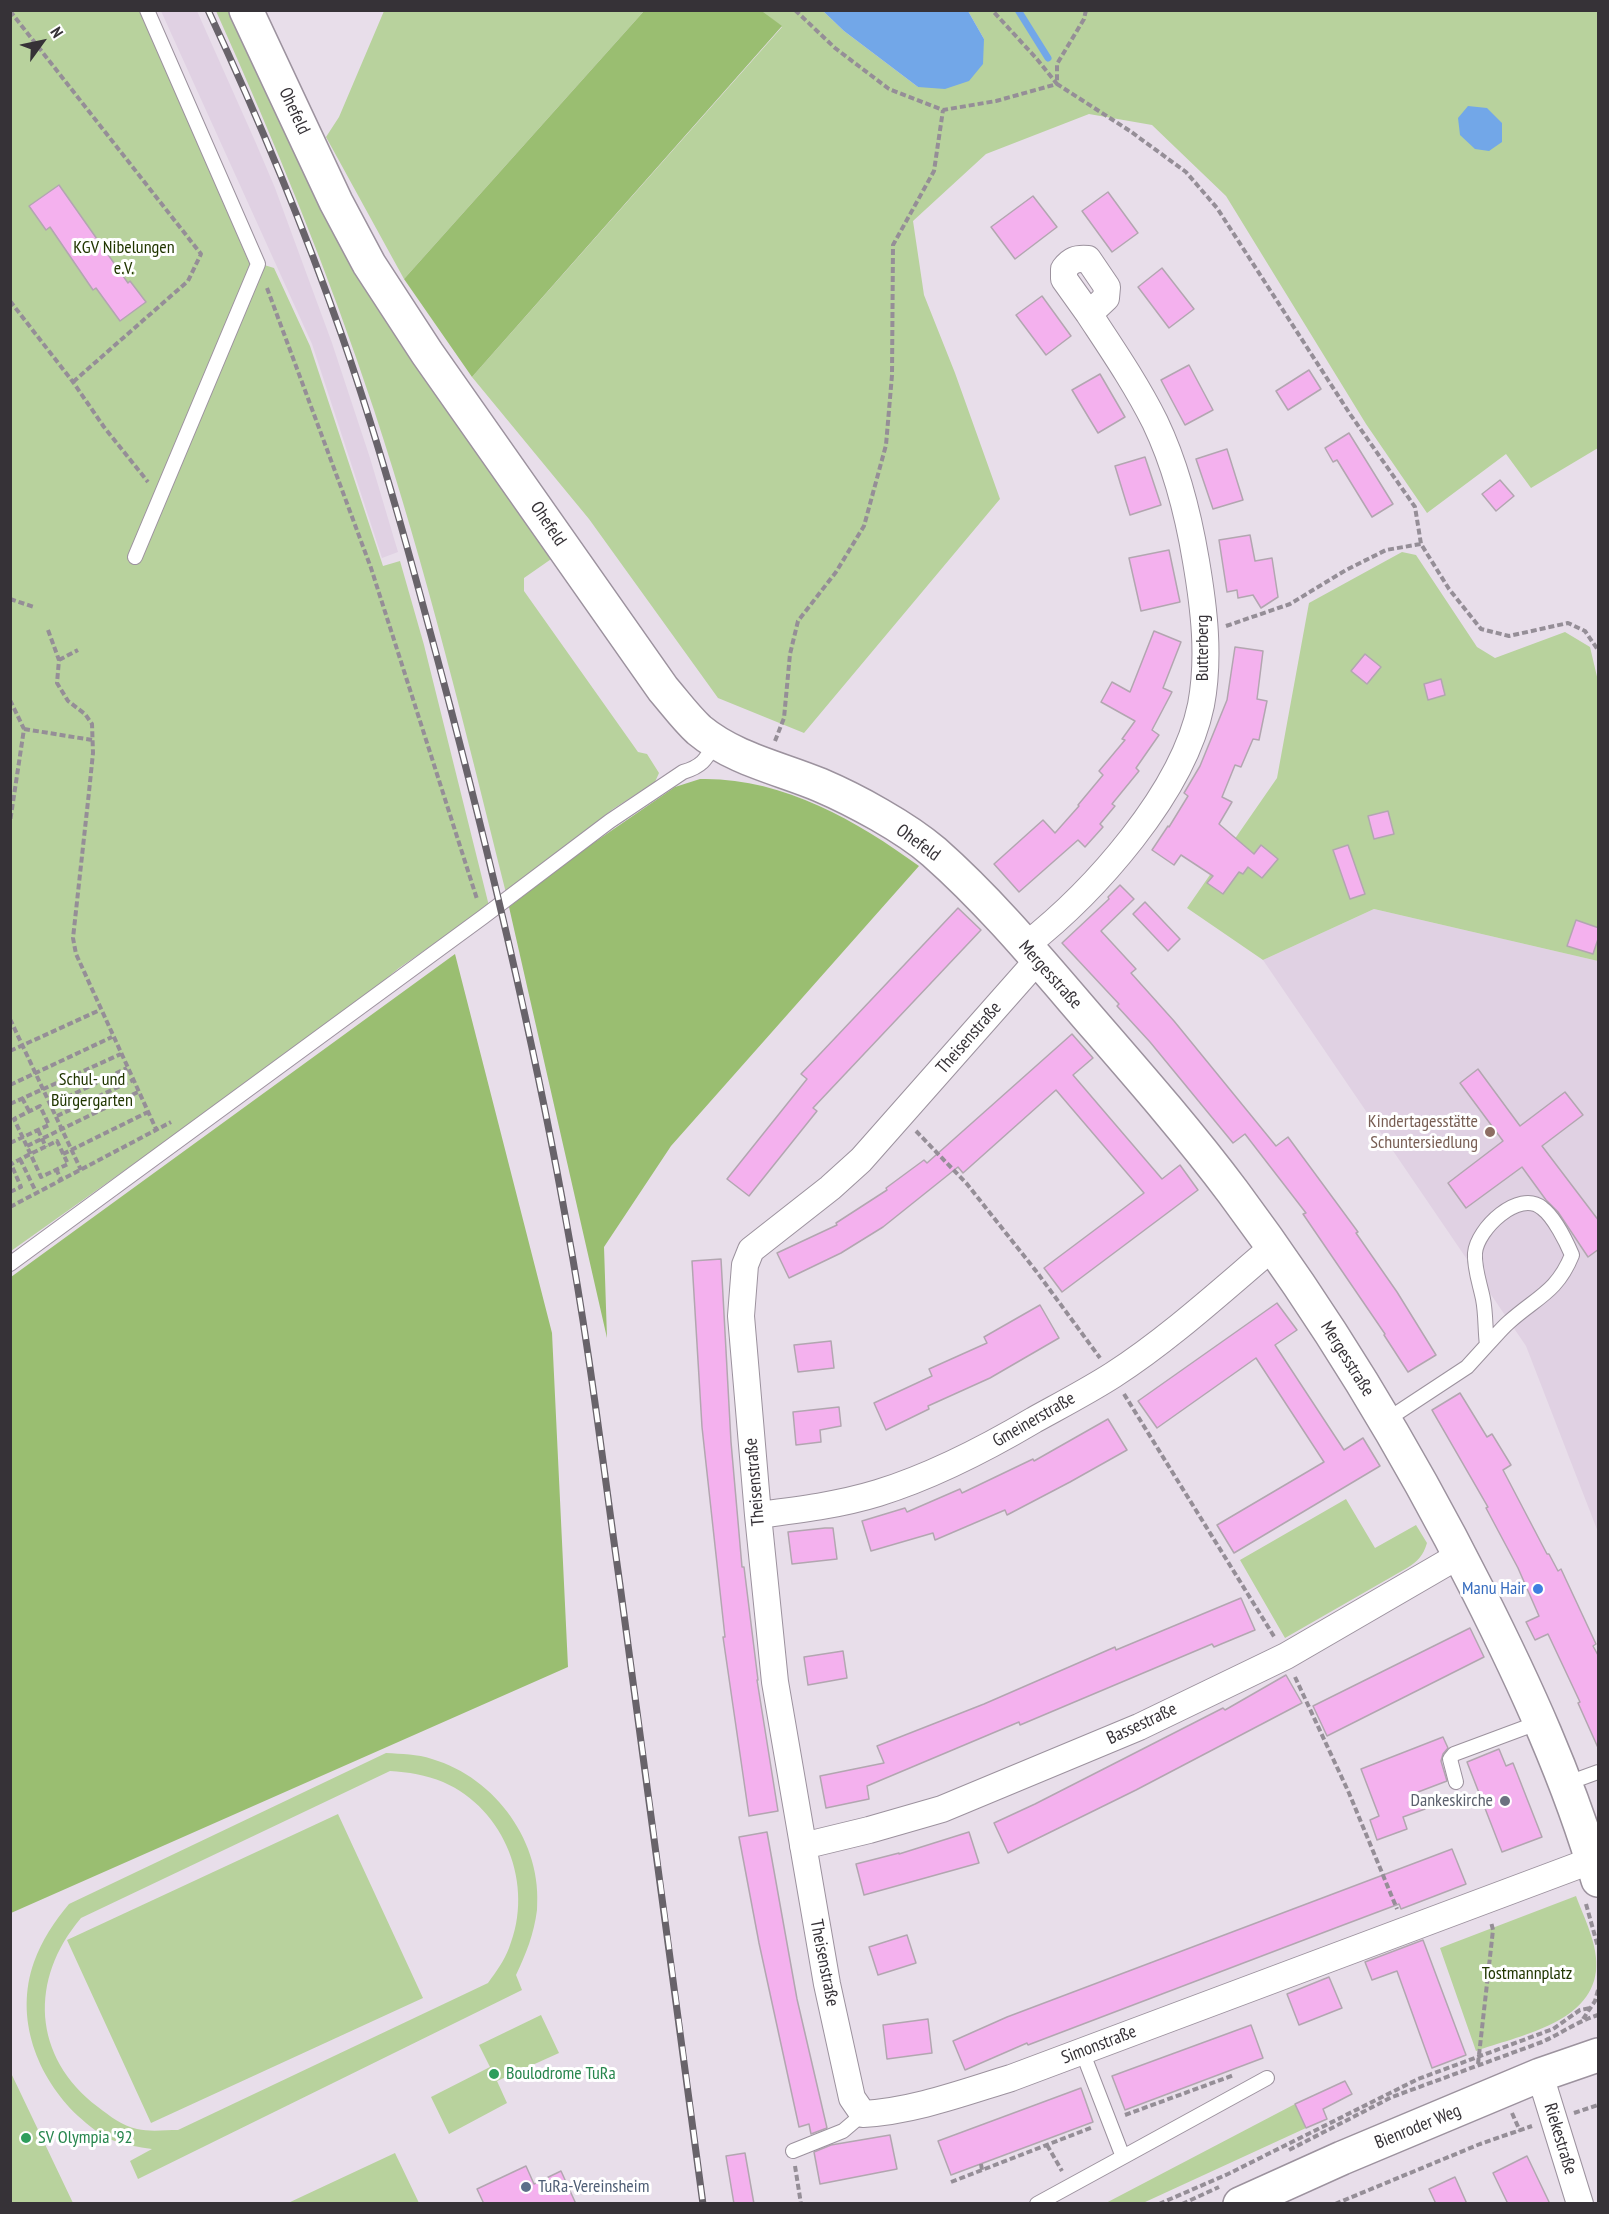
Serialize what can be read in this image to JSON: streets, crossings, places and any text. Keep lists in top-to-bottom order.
{
  "streets": {
    "street": [
      "Ohefeld",
      "Butterberg",
      "Mergesstraße",
      "Theisenstraße",
      "Gmeinerstraße",
      "Bassestraße",
      "Simonstraße",
      "Bienroder Weg",
      "Riekestraße"
    ]
  },
  "crossings": [
    ["Ohefeld", "Mergesstraße"],
    ["Butterberg", "Mergesstraße"],
    ["Butterberg", "Theisenstraße"],
    ["Mergesstraße", "Theisenstraße"],
    ["Mergesstraße", "Gmeinerstraße"],
    ["Mergesstraße", "Bassestraße"],
    ["Theisenstraße", "Gmeinerstraße"],
    ["Theisenstraße", "Bassestraße"],
    ["Theisenstraße", "Simonstraße"],
    ["Bienroder Weg", "Riekestraße"]
  ],
  "parks": ["KGV Nibelungen e.V.", "Schul- und Bürgergarten", "Tostmannplatz"],
  "places": [
    "Kindertagesstätte Schuntersiedlung",
    "Manu Hair",
    "Dankeskirche",
    "Boulodrome TuRa",
    "SV Olympia '92",
    "TuRa-Vereinsheim"
  ],
  "north": "top right"
}
